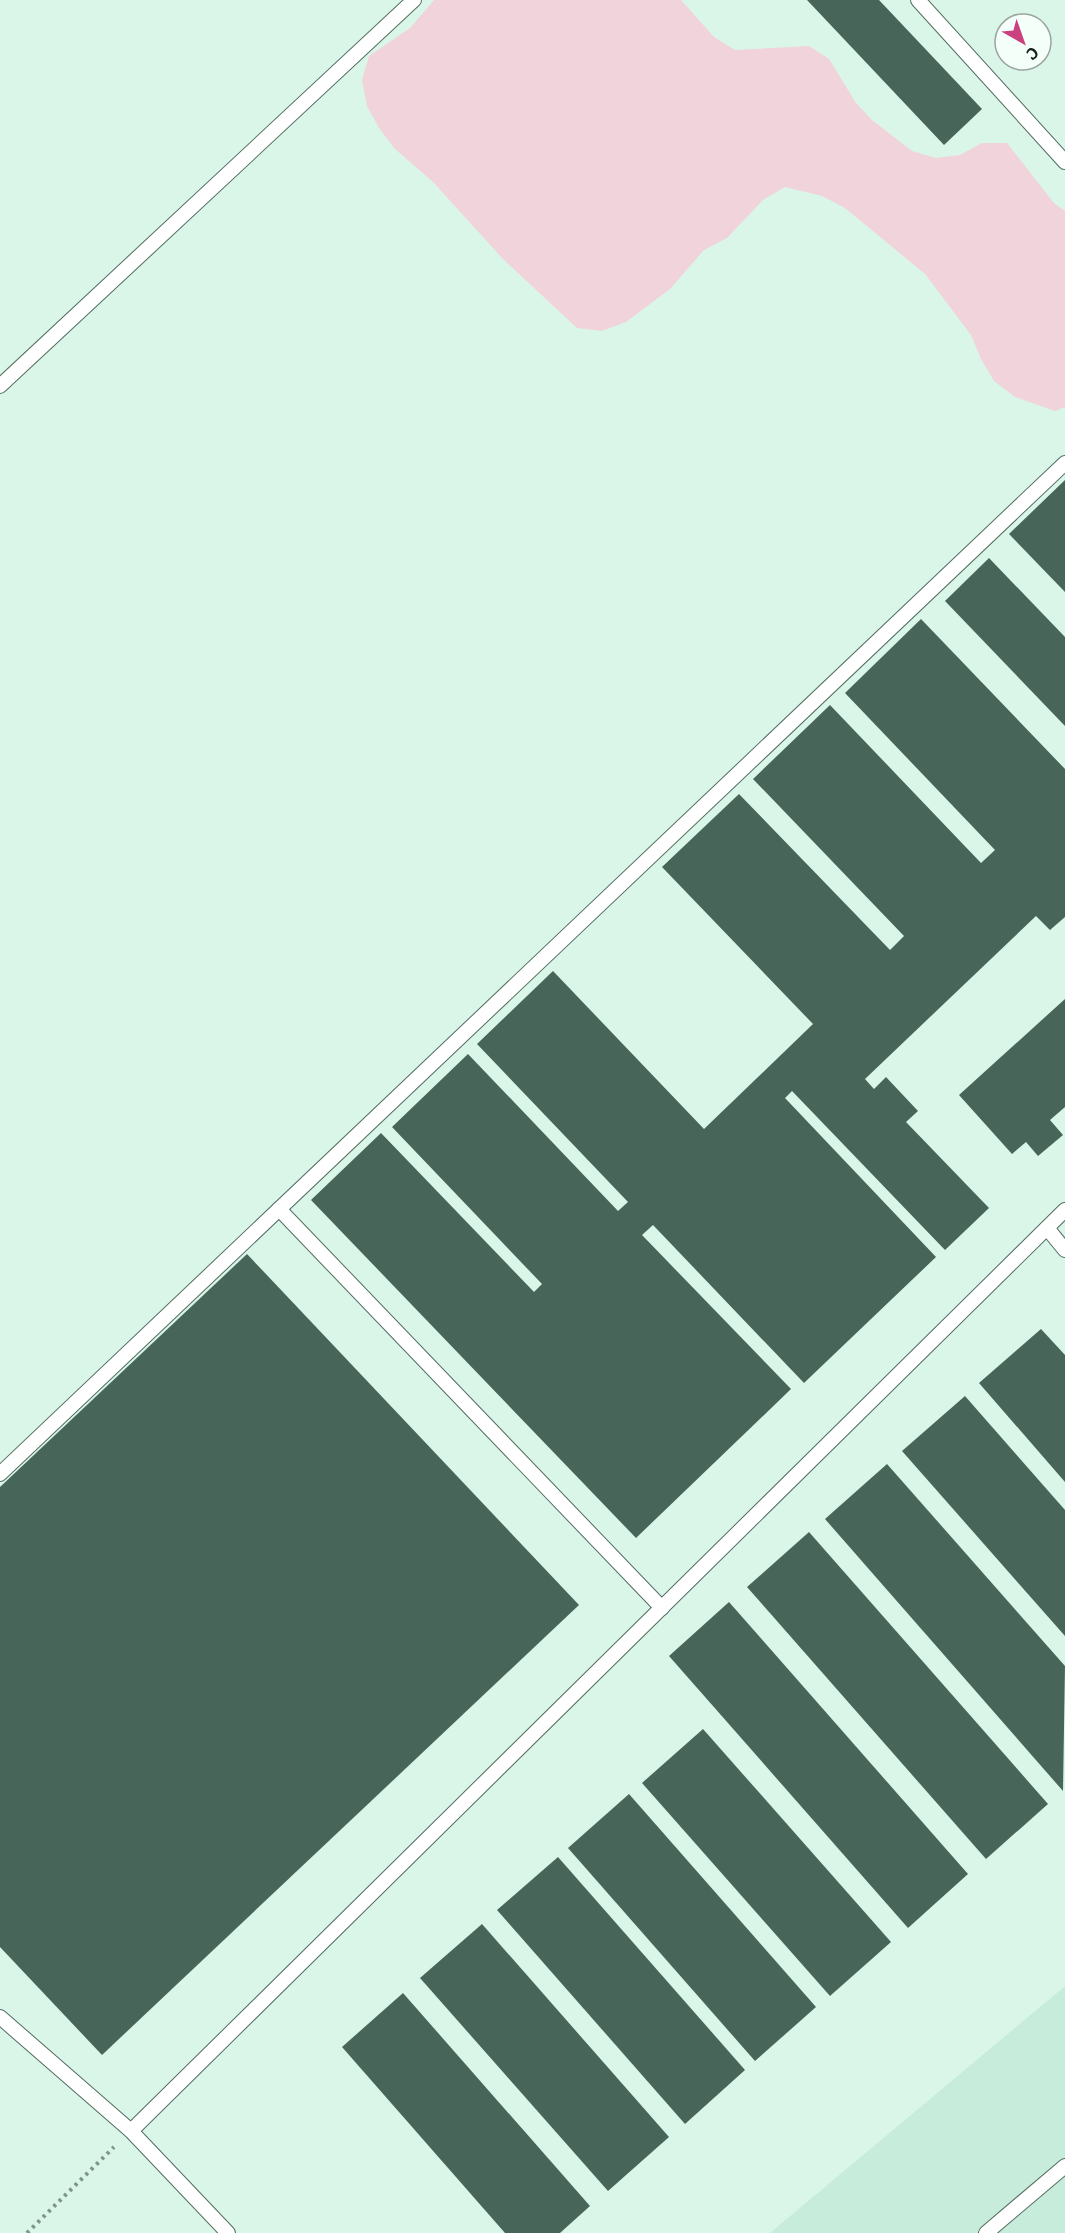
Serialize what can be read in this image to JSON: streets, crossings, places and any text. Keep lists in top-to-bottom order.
{
  "north": "bottom right"
}
